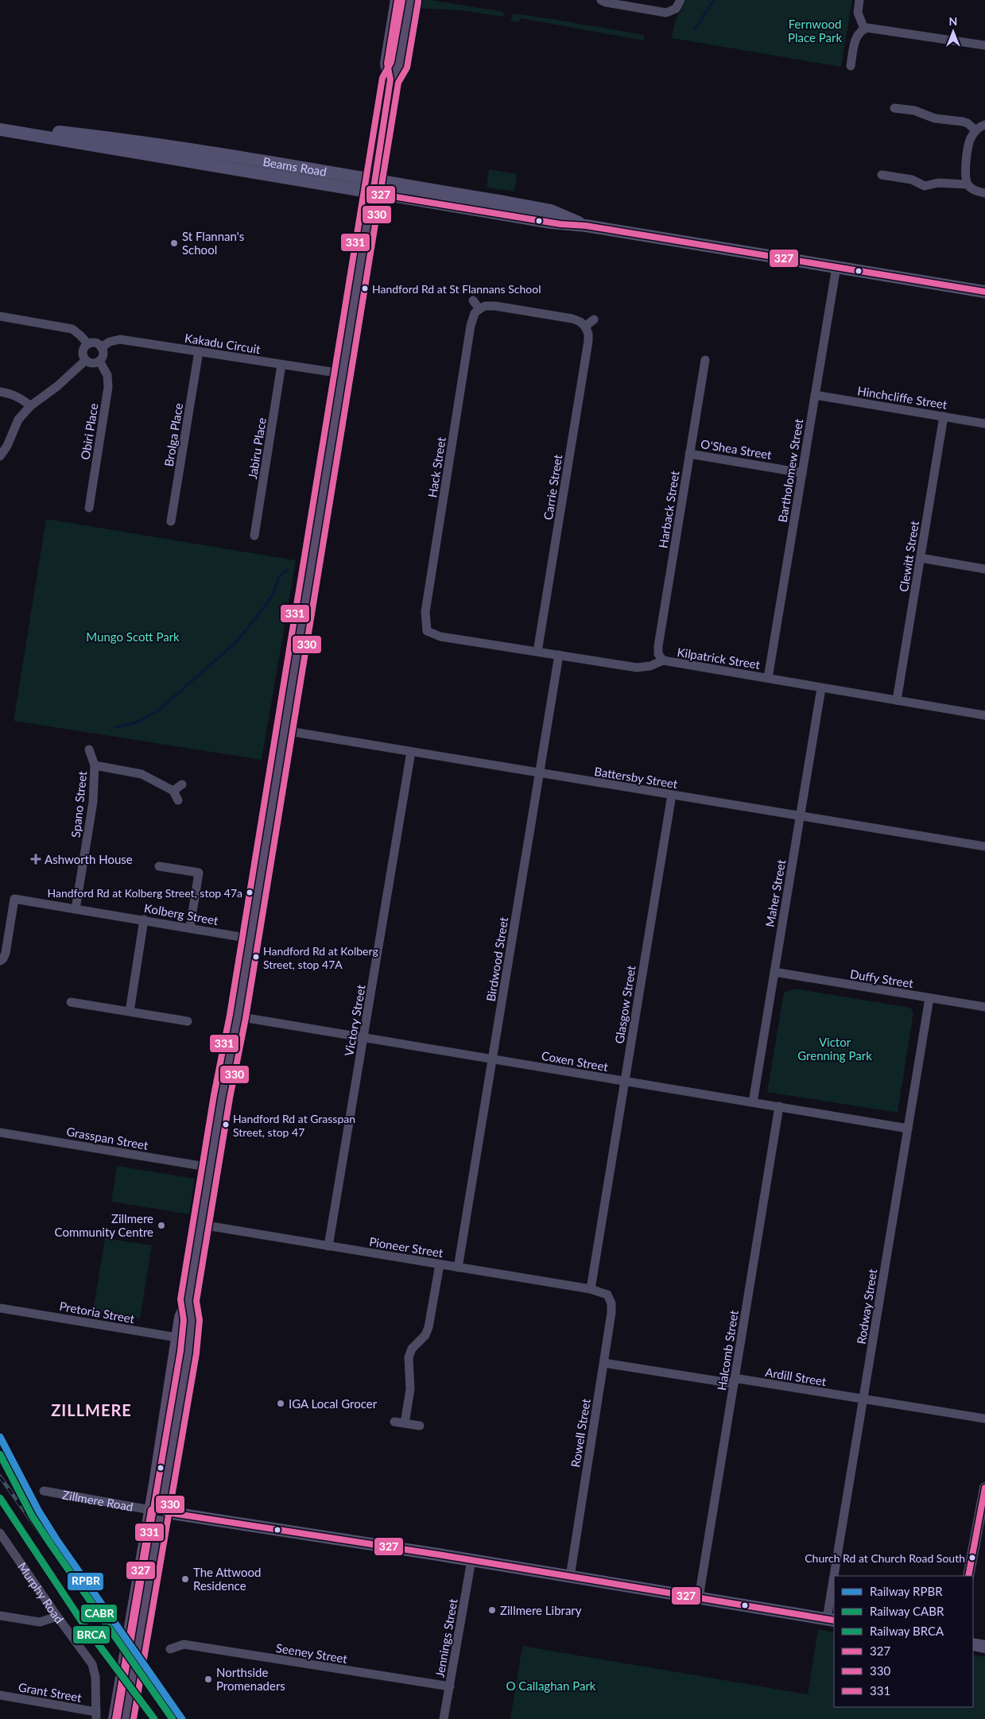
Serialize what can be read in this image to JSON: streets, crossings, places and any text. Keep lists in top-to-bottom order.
{
  "streets": {
    "main road": ["Beams Road", "Zillmere Road"],
    "street": [
      "Kakadu Circuit",
      "Hinchcliffe Street",
      "Obiri Place",
      "Brolga Place",
      "Jabiru Place",
      "O'Shea Street",
      "Hack Street",
      "Bartholomew Street",
      "Carrie Street",
      "Harback Street",
      "Clewitt Street",
      "Kilpatrick Street",
      "Battersby Street",
      "Spano Street",
      "Maher Street",
      "Kolberg Street",
      "Birdwood Street",
      "Duffy Street",
      "Glasgow Street",
      "Victory Street",
      "Coxen Street",
      "Grasspan Street",
      "Pioneer Street",
      "Rodway Street",
      "Pretoria Street",
      "Halcomb Street",
      "Ardill Street",
      "Rowell Street",
      "Murphy Road",
      "Jennings Street",
      "Seeney Street",
      "Grant Street"
    ]
  },
  "crossings": [
    ["Beams Road", "Bartholomew Street"],
    ["Kakadu Circuit", "Obiri Place"],
    ["Kakadu Circuit", "Brolga Place"],
    ["Kakadu Circuit", "Jabiru Place"],
    ["Hinchcliffe Street", "Bartholomew Street"],
    ["Hinchcliffe Street", "Clewitt Street"],
    ["O'Shea Street", "Bartholomew Street"],
    ["O'Shea Street", "Harback Street"],
    ["Hack Street", "Kilpatrick Street"],
    ["Bartholomew Street", "Kilpatrick Street"],
    ["Carrie Street", "Kilpatrick Street"],
    ["Harback Street", "Kilpatrick Street"],
    ["Clewitt Street", "Kilpatrick Street"],
    ["Kilpatrick Street", "Maher Street"],
    ["Kilpatrick Street", "Birdwood Street"],
    ["Battersby Street", "Maher Street"],
    ["Battersby Street", "Birdwood Street"],
    ["Battersby Street", "Glasgow Street"],
    ["Battersby Street", "Victory Street"],
    ["Spano Street", "Kolberg Street"],
    ["Maher Street", "Duffy Street"],
    ["Maher Street", "Coxen Street"],
    ["Birdwood Street", "Coxen Street"],
    ["Birdwood Street", "Pioneer Street"],
    ["Duffy Street", "Rodway Street"],
    ["Glasgow Street", "Coxen Street"],
    ["Glasgow Street", "Pioneer Street"],
    ["Victory Street", "Coxen Street"],
    ["Victory Street", "Pioneer Street"],
    ["Coxen Street", "Rodway Street"],
    ["Coxen Street", "Halcomb Street"],
    ["Pioneer Street", "Rowell Street"],
    ["Rodway Street", "Ardill Street"],
    ["Rodway Street", "Zillmere Road"],
    ["Halcomb Street", "Ardill Street"],
    ["Halcomb Street", "Zillmere Road"],
    ["Ardill Street", "Rowell Street"],
    ["Rowell Street", "Zillmere Road"],
    ["Zillmere Road", "Jennings Street"],
    ["Murphy Road", "Grant Street"],
    ["Jennings Street", "Seeney Street"]
  ],
  "districts": ["ZILLMERE"],
  "parks": [
    "Fernwood Place Park",
    "Mungo Scott Park",
    "Victor Grenning Park",
    "O Callaghan Park"
  ],
  "places": {
    "other": [
      "St Flannan's School",
      "Handford Rd at St Flannans School",
      "Handford Rd at Kolberg Street, stop 47a",
      "Handford Rd at Kolberg Street, stop 47A",
      "Handford Rd at Grasspan Street, stop 47",
      "Zillmere Community Centre",
      "IGA Local Grocer",
      "Church Rd at Church Road South",
      "The Attwood Residence",
      "Zillmere Library",
      "Northside Promenaders"
    ],
    "health": ["Ashworth House"]
  },
  "lines": [
    "transit line 327",
    "transit line 331",
    "transit line 330",
    "rail line RPBR",
    "rail line CABR",
    "rail line BRCA"
  ],
  "legend": [
    "Railway RPBR",
    "Railway CABR",
    "Railway BRCA",
    "327",
    "330",
    "331"
  ],
  "north": "top"
}
